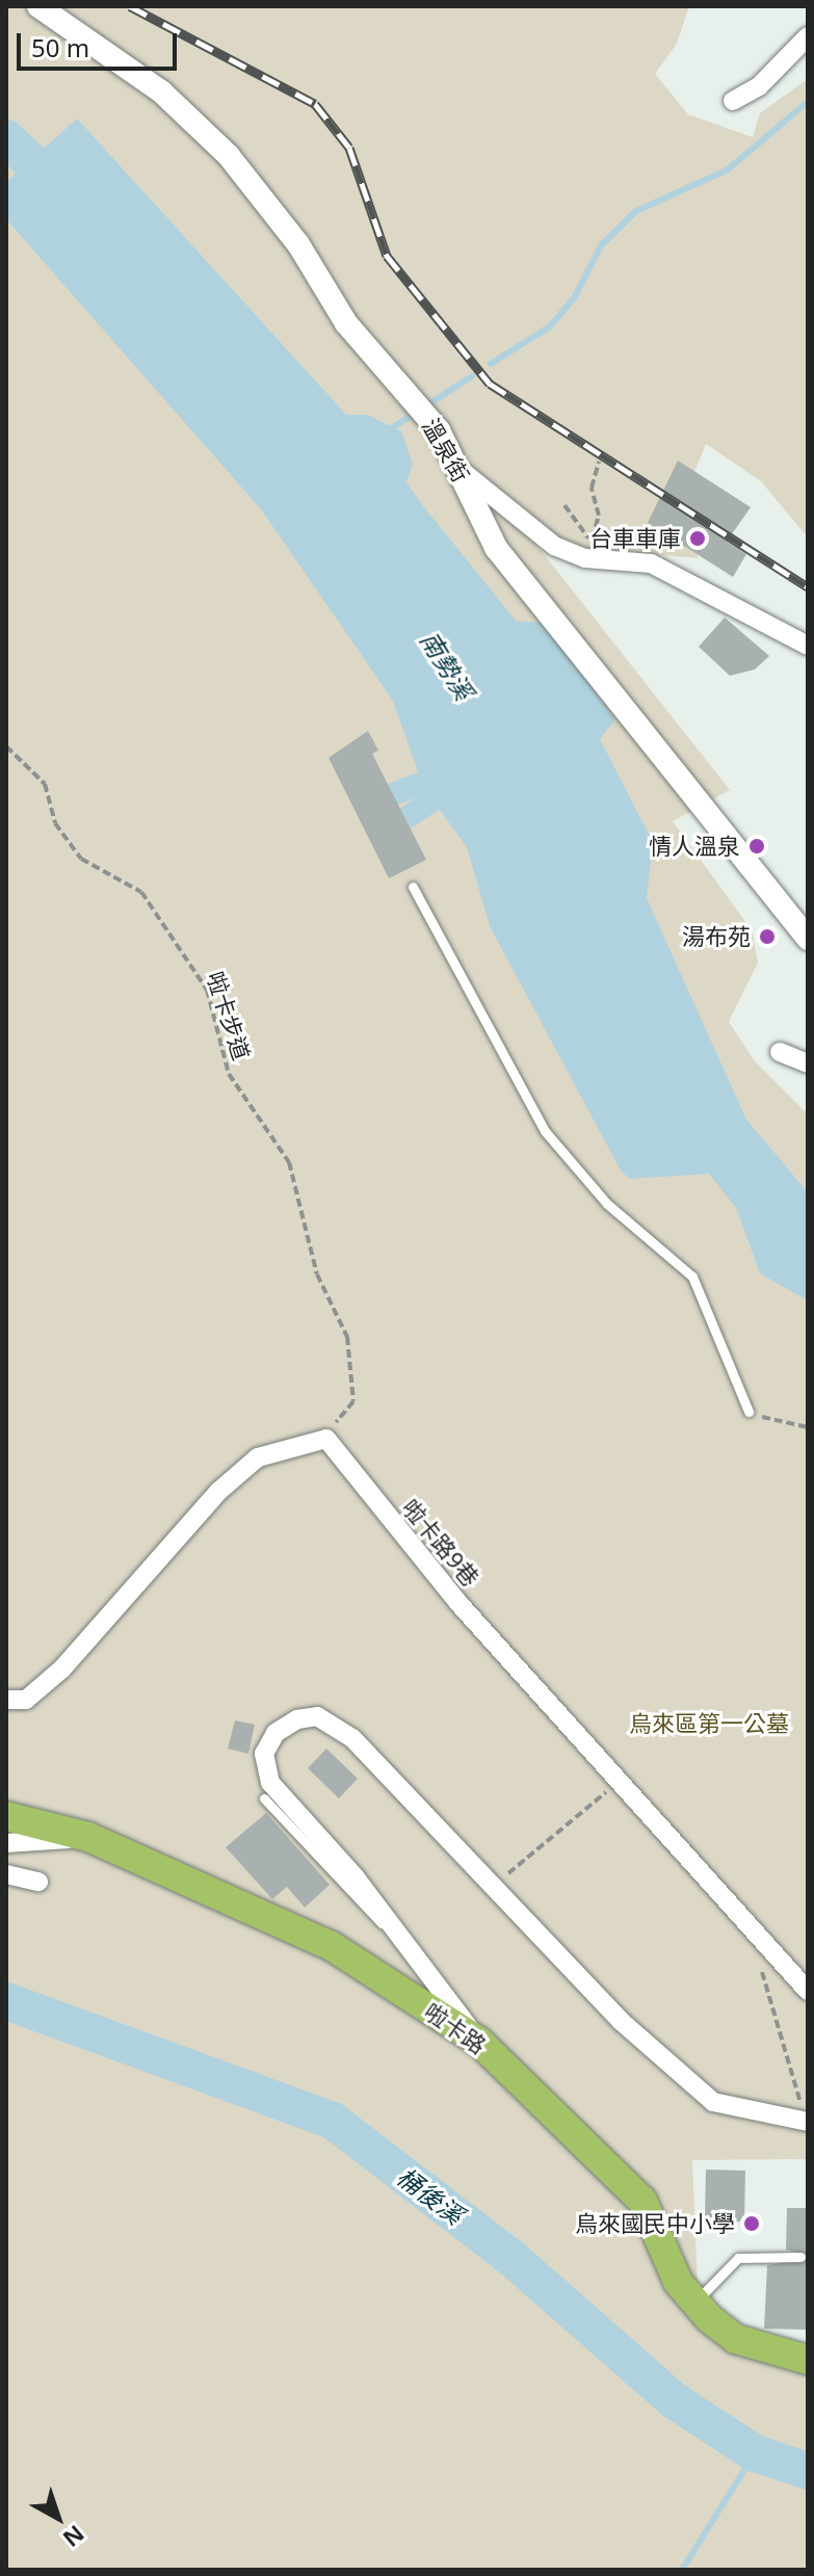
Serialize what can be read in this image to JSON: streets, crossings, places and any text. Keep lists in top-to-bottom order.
{
  "streets": {
    "main road": ["啦卡路"],
    "street": ["溫泉街", "啦卡路9巷"],
    "path": ["啦卡步道"]
  },
  "crossings": [
    ["啦卡步道", "啦卡路9巷"]
  ],
  "water": ["南勢溪", "桶後溪"],
  "parks": ["烏來區第一公墓"],
  "places": [
    "台車車庫",
    "情人溫泉",
    "湯布苑",
    "烏來國民中小學"
  ],
  "scale_bar": "50 m",
  "north": "bottom right"
}
